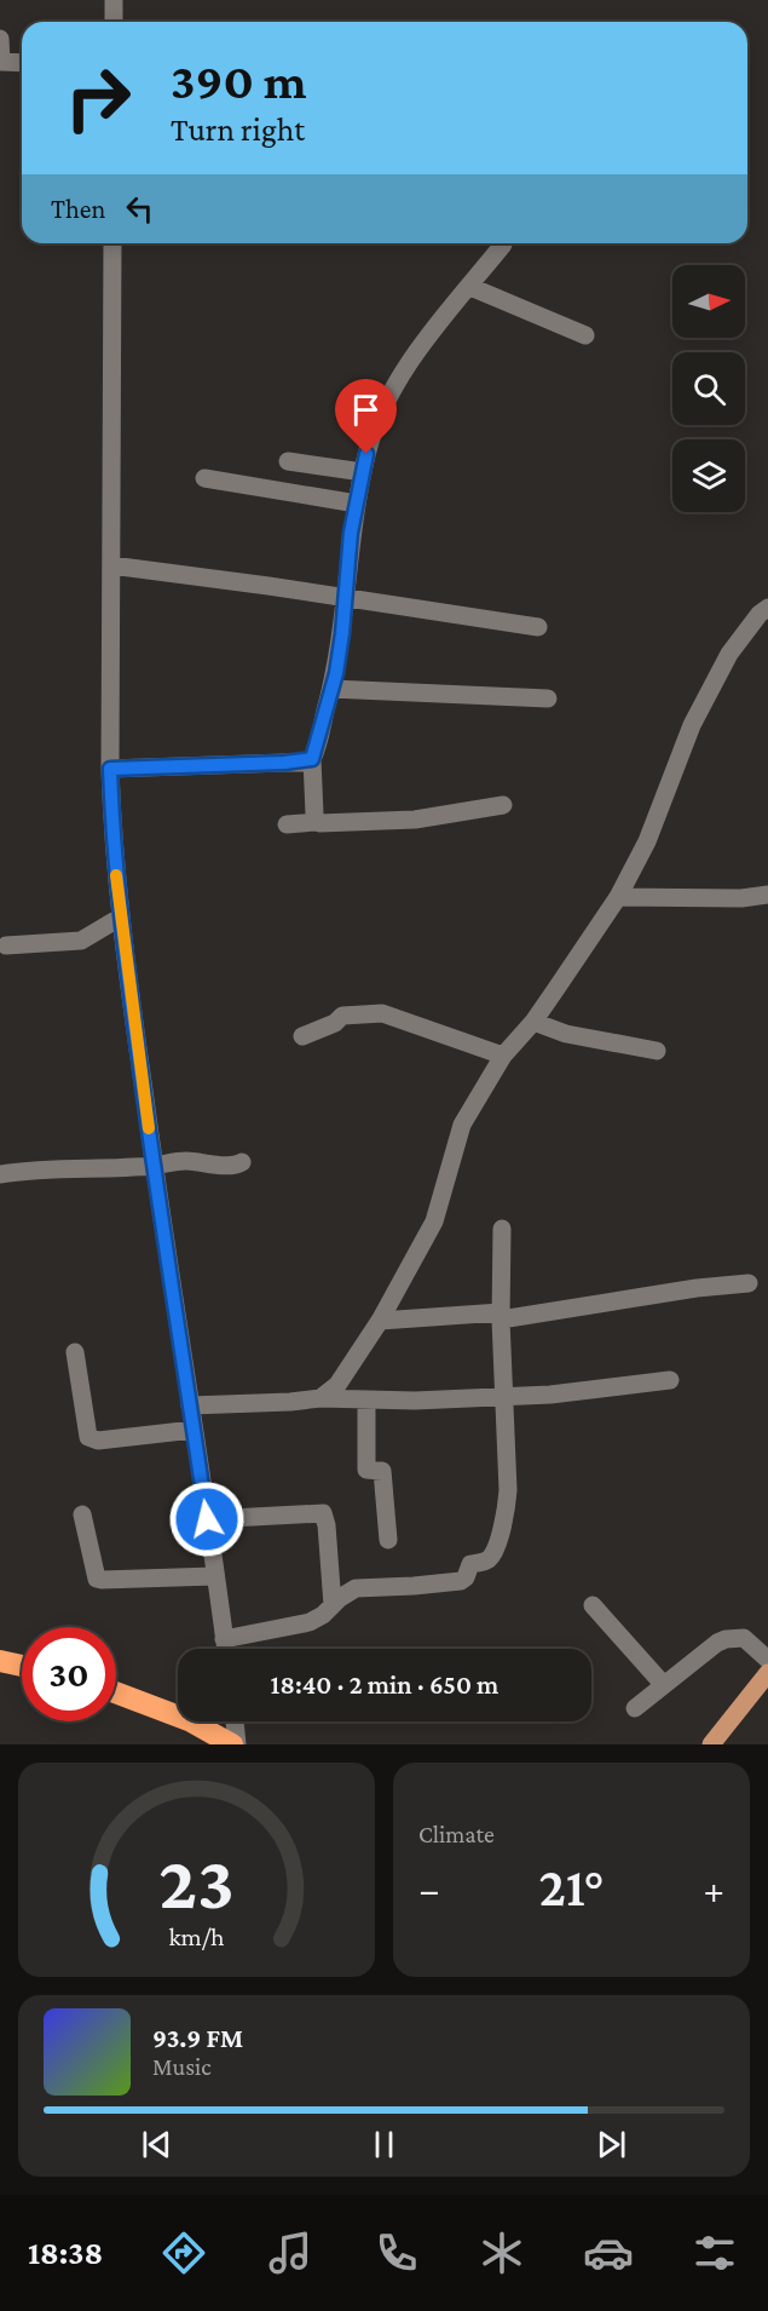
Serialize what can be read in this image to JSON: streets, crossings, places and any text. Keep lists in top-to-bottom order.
{
  "north": "right",
  "page": {
    "turn": ["390 m", "Turn right"],
    "then": "Then",
    "limit": "30",
    "trip": "18:40 · 2 min · 650 m",
    "tile": "Climate",
    "heat": ["−", "21°", "+"],
    "song": ["93.9 FM", "Music"],
    "tabs": "18:38",
    "gauge": ["23", "km/h"]
  }
}
